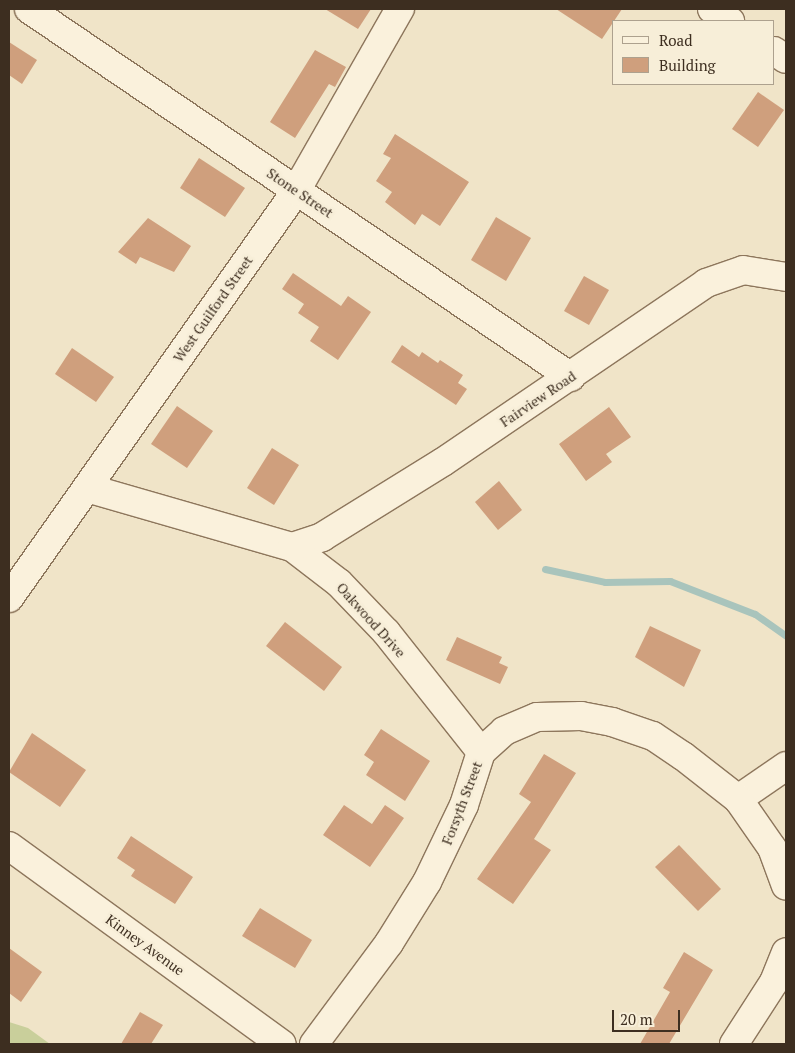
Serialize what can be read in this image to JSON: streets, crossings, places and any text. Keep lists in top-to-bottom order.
{
  "streets": {
    "street": [
      "Stone Street",
      "West Guilford Street",
      "Fairview Road",
      "Oakwood Drive",
      "Forsyth Street",
      "Kinney Avenue"
    ]
  },
  "crossings": [
    ["Stone Street", "West Guilford Street"],
    ["Stone Street", "Fairview Road"],
    ["West Guilford Street", "Oakwood Drive"],
    ["Fairview Road", "Oakwood Drive"],
    ["Oakwood Drive", "Forsyth Street"]
  ],
  "legend": ["Road", "Building"],
  "scale_bar": "20 m"
}
